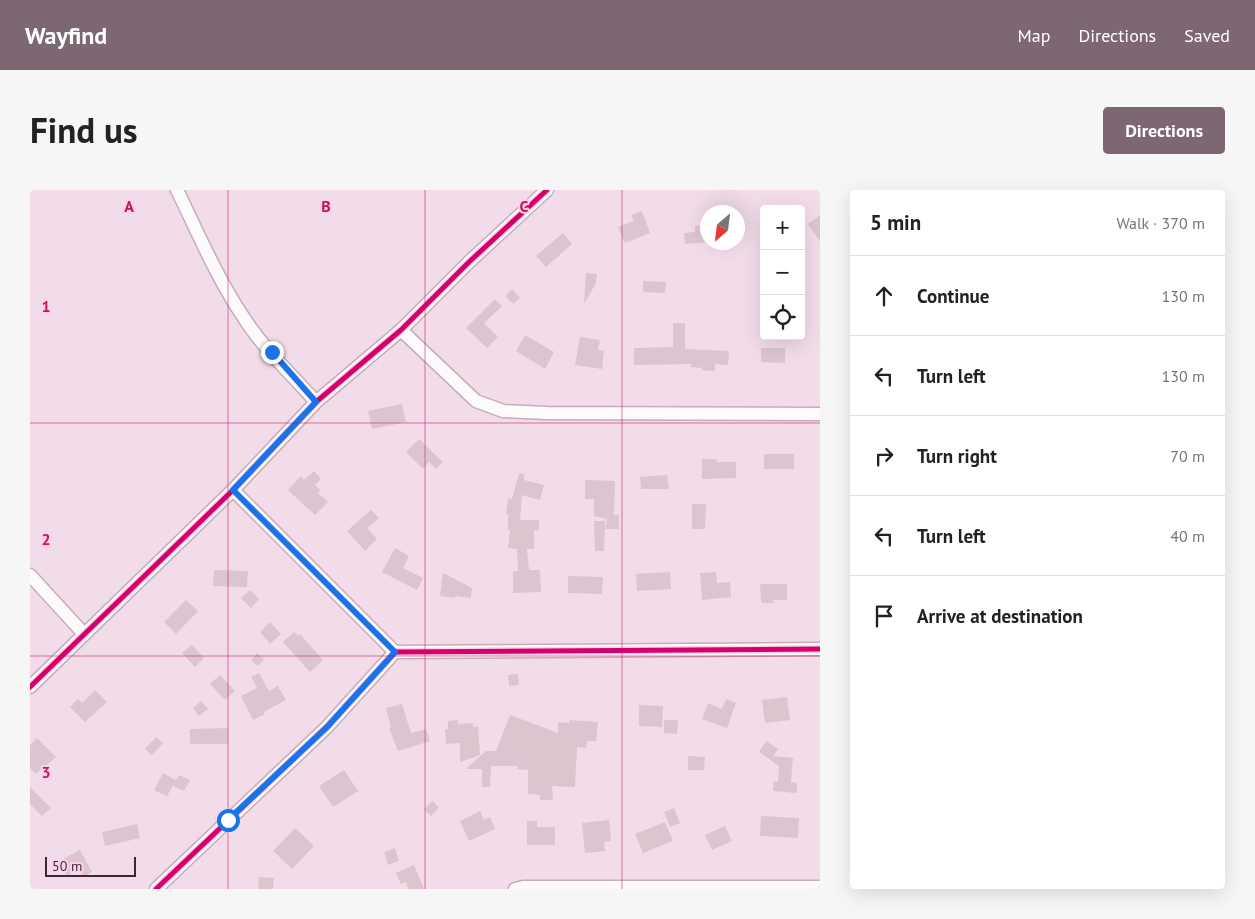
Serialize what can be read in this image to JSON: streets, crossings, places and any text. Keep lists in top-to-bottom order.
{
  "scale_bar": "50 m",
  "north": "bottom left",
  "page": {
    "header": "Wayfind",
    "nav": ["Map", "Directions", "Saved"],
    "title": "Find us",
    "buttons": "Directions",
    "heading": ["5 min", "Walk · 370 m"],
    "map_buttons": ["+", "−"],
    "list": [
      ["Continue", "130 m"],
      ["Turn left", "130 m"],
      ["Turn right", "70 m"],
      ["Turn left", "40 m"],
      "Arrive at destination"
    ],
    "scale": "50 m"
  },
  "grid": {
    "columns": ["A", "B", "C"],
    "rows": ["1", "2", "3"]
  }
}
